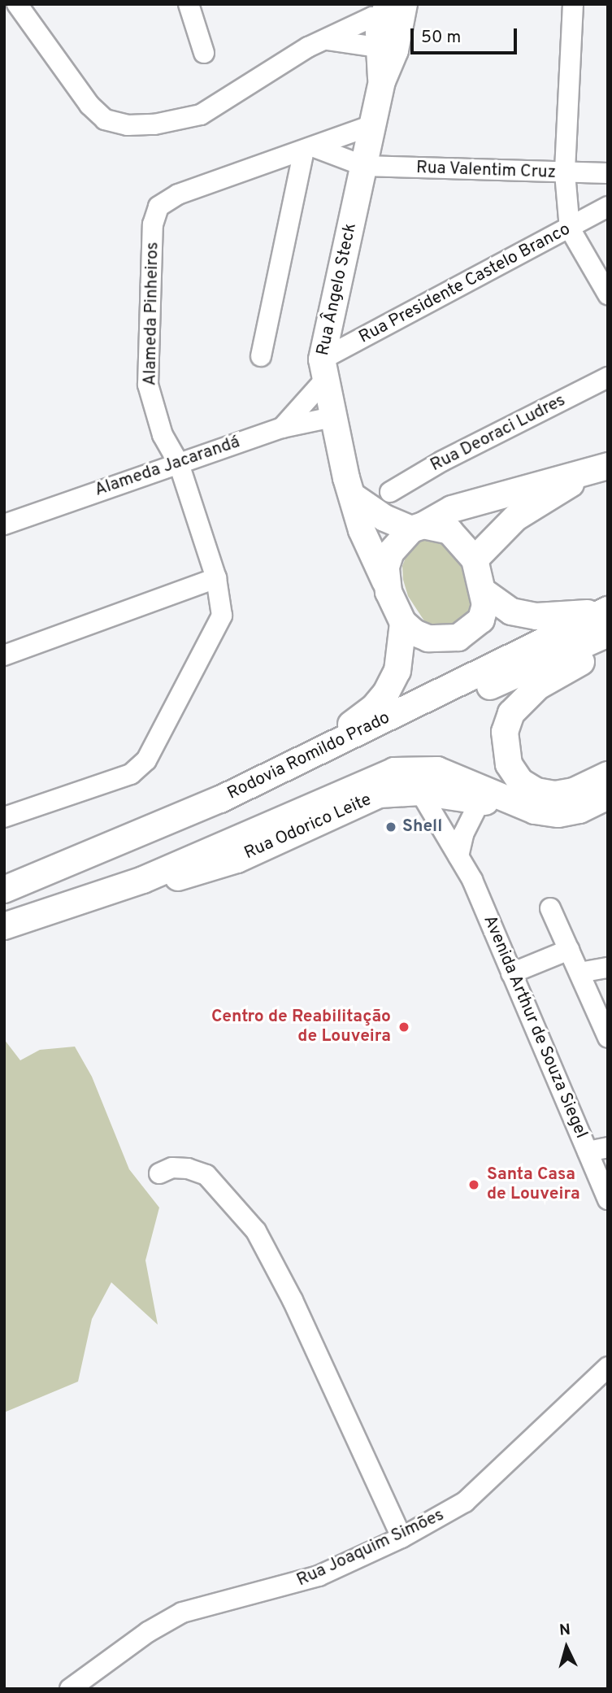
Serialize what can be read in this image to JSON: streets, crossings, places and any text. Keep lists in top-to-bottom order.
{
  "streets": {
    "main road": ["Rua Ângelo Steck", "Rodovia Romildo Prado", "Rua Odorico Leite"],
    "street": [
      "Rua Valentim Cruz",
      "Rua Presidente Castelo Branco",
      "Alameda Pinheiros",
      "Rua Deoraci Ludres",
      "Alameda Jacarandá",
      "Avenida Arthur de Souza Siegel",
      "Rua Joaquim Simões"
    ]
  },
  "crossings": [
    ["Rua Valentim Cruz", "Rua Ângelo Steck"],
    ["Rua Presidente Castelo Branco", "Rua Ângelo Steck"],
    ["Rua Ângelo Steck", "Alameda Pinheiros"],
    ["Rua Ângelo Steck", "Alameda Jacarandá"],
    ["Alameda Pinheiros", "Alameda Jacarandá"],
    ["Rua Odorico Leite", "Avenida Arthur de Souza Siegel"]
  ],
  "places": ["Shell", "Centro de Reabilitação de Louveira", "Santa Casa de Louveira"],
  "scale_bar": "50 m",
  "north": "top"
}
